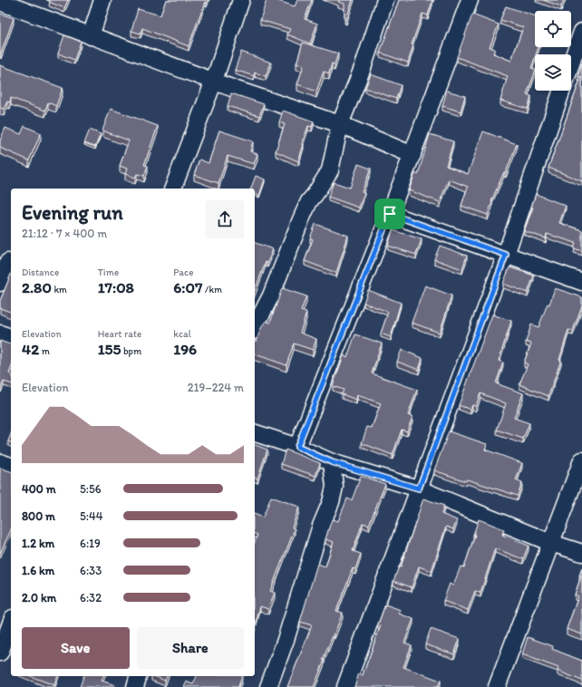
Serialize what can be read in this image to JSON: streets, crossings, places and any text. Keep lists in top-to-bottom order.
{
  "page": {
    "heading": ["Evening run", "21:12 · 7 × 400 m"],
    "stats": [
      ["Distance", "2.80 km"],
      ["Time", "17:08"],
      ["Pace", "6:07 /km"],
      ["Elevation", "42 m"],
      ["Heart rate", "155 bpm"],
      ["kcal", "196"]
    ],
    "chart": ["Elevation", "219–224 m"],
    "list": [
      {
        "name": "400 m",
        "note": "5:56"
      },
      {
        "name": "800 m",
        "note": "5:44"
      },
      {
        "name": "1.2 km",
        "note": "6:19"
      },
      {
        "name": "1.6 km",
        "note": "6:33"
      },
      {
        "name": "2.0 km",
        "note": "6:32"
      }
    ],
    "buttons": ["Save", "Share"]
  }
}
